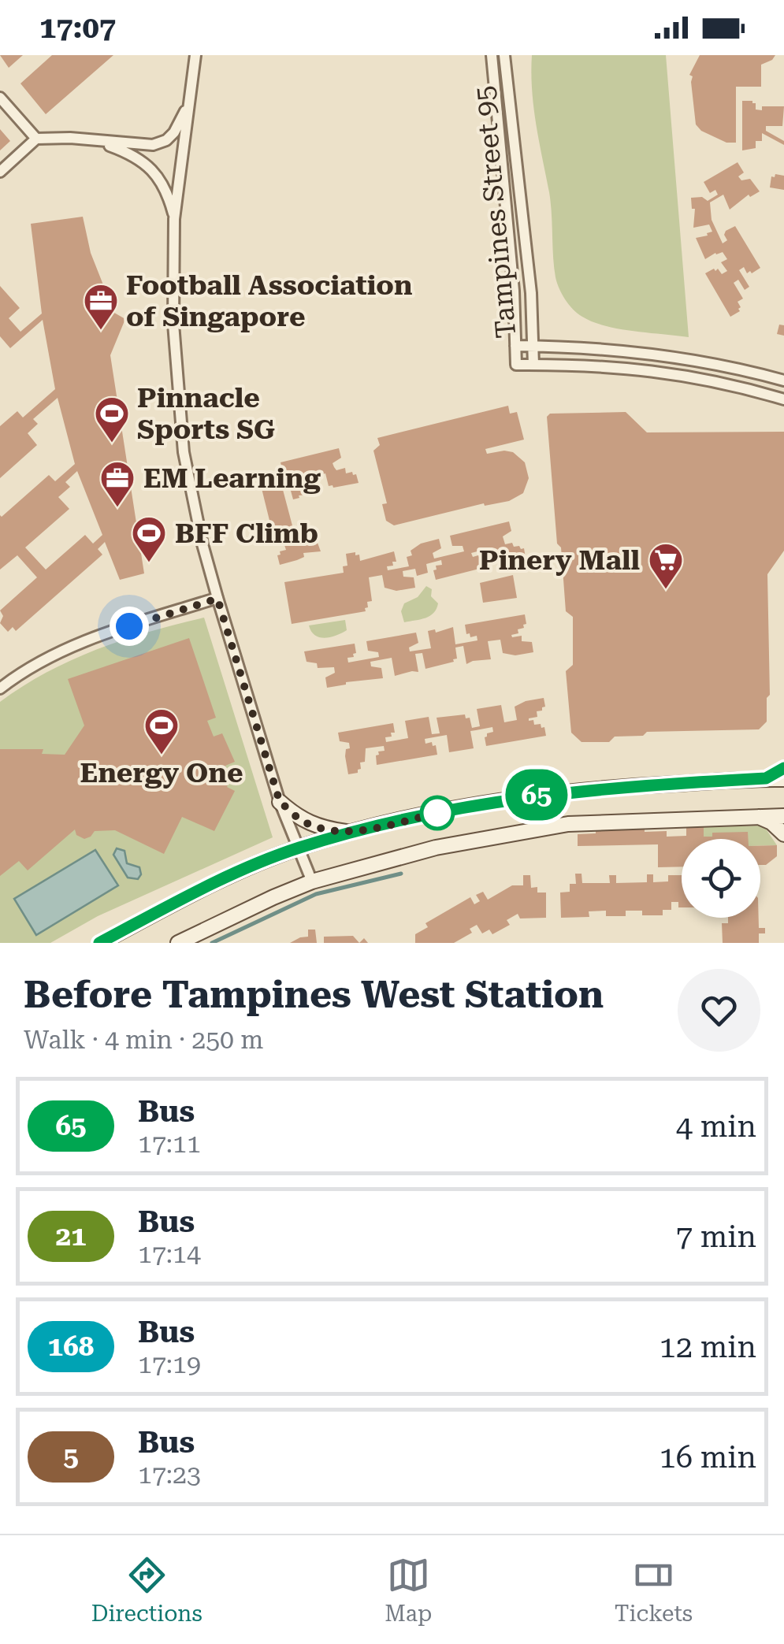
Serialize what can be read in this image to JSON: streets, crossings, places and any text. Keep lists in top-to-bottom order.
{
  "streets": {
    "street": ["Tampines Street 95"]
  },
  "places": {
    "office": ["Football Association of Singapore", "EM Learning"],
    "sports": ["Pinnacle Sports SG", "BFF Climb", "Energy One"],
    "supermarket": ["Pinery Mall"]
  },
  "lines": ["bus line 65"],
  "page": {
    "status": "17:07",
    "on_map": "65",
    "heading": ["Before Tampines West Station", "Walk · 4 min · 250 m"],
    "list": [
      {
        "mark": "65",
        "name": "Bus",
        "note": "17:11",
        "value": "4 min"
      },
      {
        "mark": "21",
        "name": "Bus",
        "note": "17:14",
        "value": "7 min"
      },
      {
        "mark": "168",
        "name": "Bus",
        "note": "17:19",
        "value": "12 min"
      },
      {
        "mark": "5",
        "name": "Bus",
        "note": "17:23",
        "value": "16 min"
      }
    ],
    "tabs": ["Directions", "Map", "Tickets"]
  }
}
